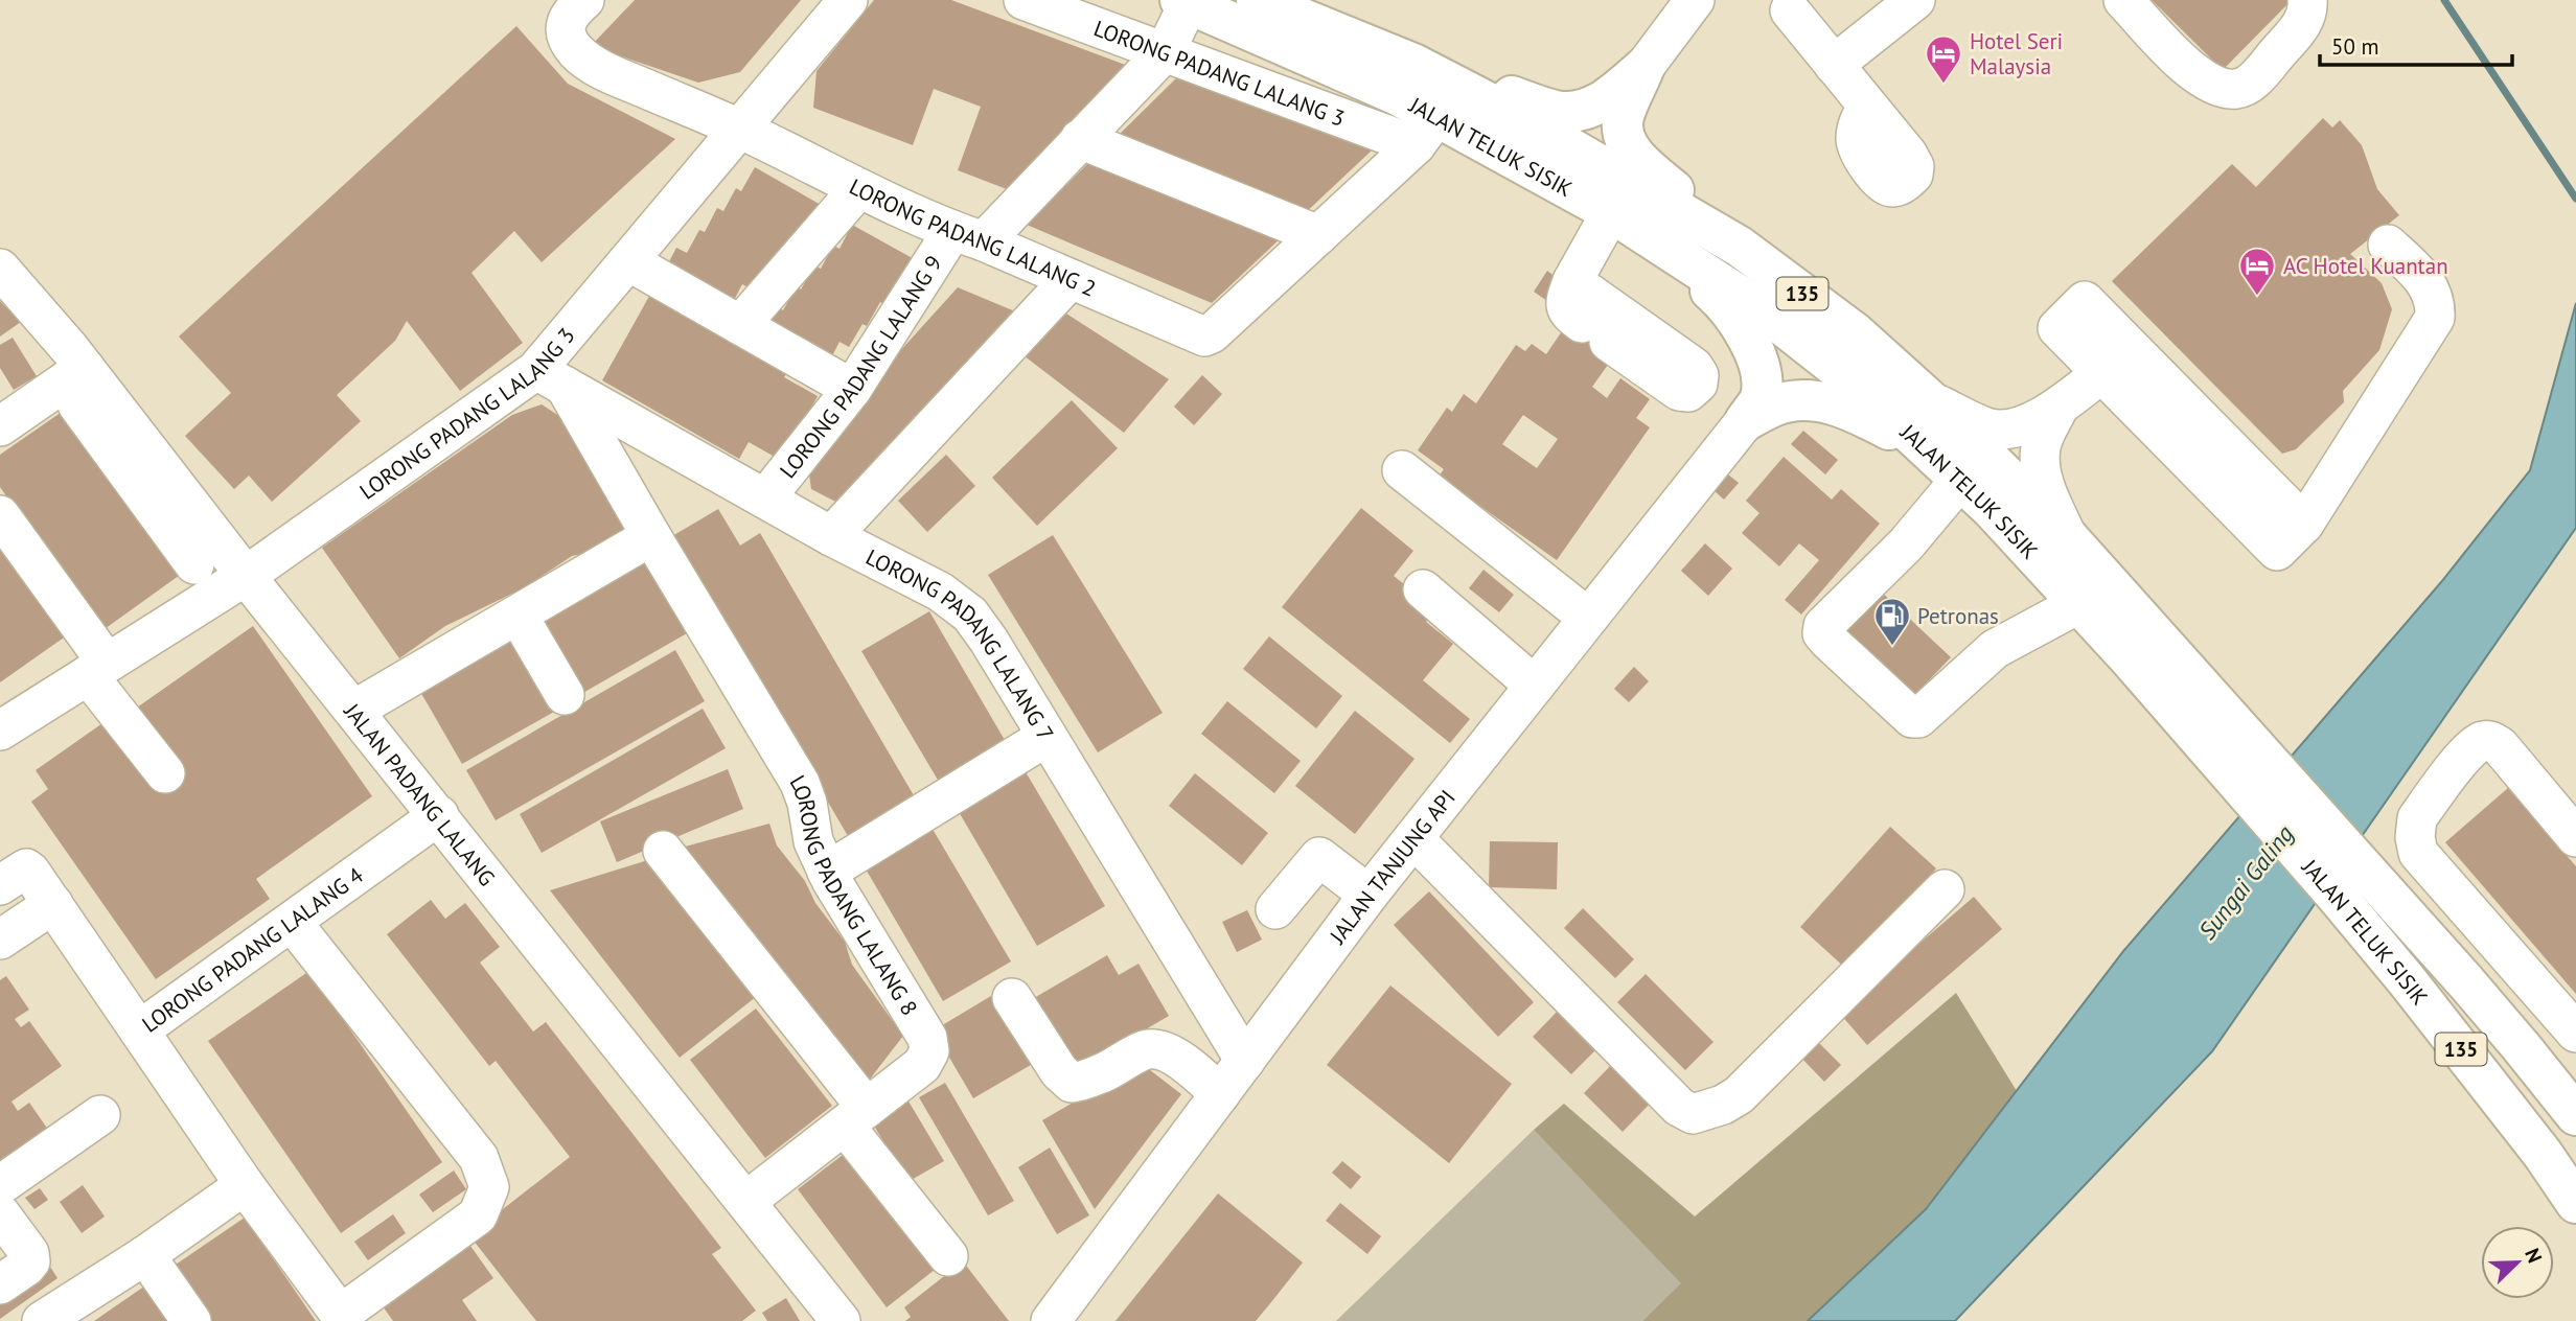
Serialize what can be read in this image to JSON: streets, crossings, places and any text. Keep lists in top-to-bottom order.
{
  "streets": {
    "main road": ["JALAN TELUK SISIK", "135"],
    "street": [
      "LORONG PADANG LALANG 3",
      "LORONG PADANG LALANG 2",
      "LORONG PADANG LALANG 9",
      "LORONG PADANG LALANG 7",
      "JALAN PADANG LALANG",
      "JALAN TANJUNG API",
      "LORONG PADANG LALANG 8",
      "LORONG PADANG LALANG 4"
    ]
  },
  "crossings": [
    ["LORONG PADANG LALANG 3", "JALAN TELUK SISIK"],
    ["LORONG PADANG LALANG 3", "LORONG PADANG LALANG 2"],
    ["LORONG PADANG LALANG 3", "LORONG PADANG LALANG 9"],
    ["LORONG PADANG LALANG 3", "LORONG PADANG LALANG 7"],
    ["LORONG PADANG LALANG 3", "JALAN PADANG LALANG"],
    ["LORONG PADANG LALANG 3", "LORONG PADANG LALANG 8"],
    ["JALAN TELUK SISIK", "LORONG PADANG LALANG 9"],
    ["LORONG PADANG LALANG 2", "LORONG PADANG LALANG 9"],
    ["LORONG PADANG LALANG 9", "LORONG PADANG LALANG 7"],
    ["LORONG PADANG LALANG 7", "JALAN TANJUNG API"],
    ["LORONG PADANG LALANG 7", "LORONG PADANG LALANG 8"],
    ["JALAN PADANG LALANG", "LORONG PADANG LALANG 8"],
    ["JALAN PADANG LALANG", "LORONG PADANG LALANG 4"]
  ],
  "water": ["Sungai Galing"],
  "places": {
    "hotel": ["Hotel Seri Malaysia", "AC Hotel Kuantan"],
    "fuel station": ["Petronas"]
  },
  "scale_bar": "50 m",
  "north": "top right"
}
